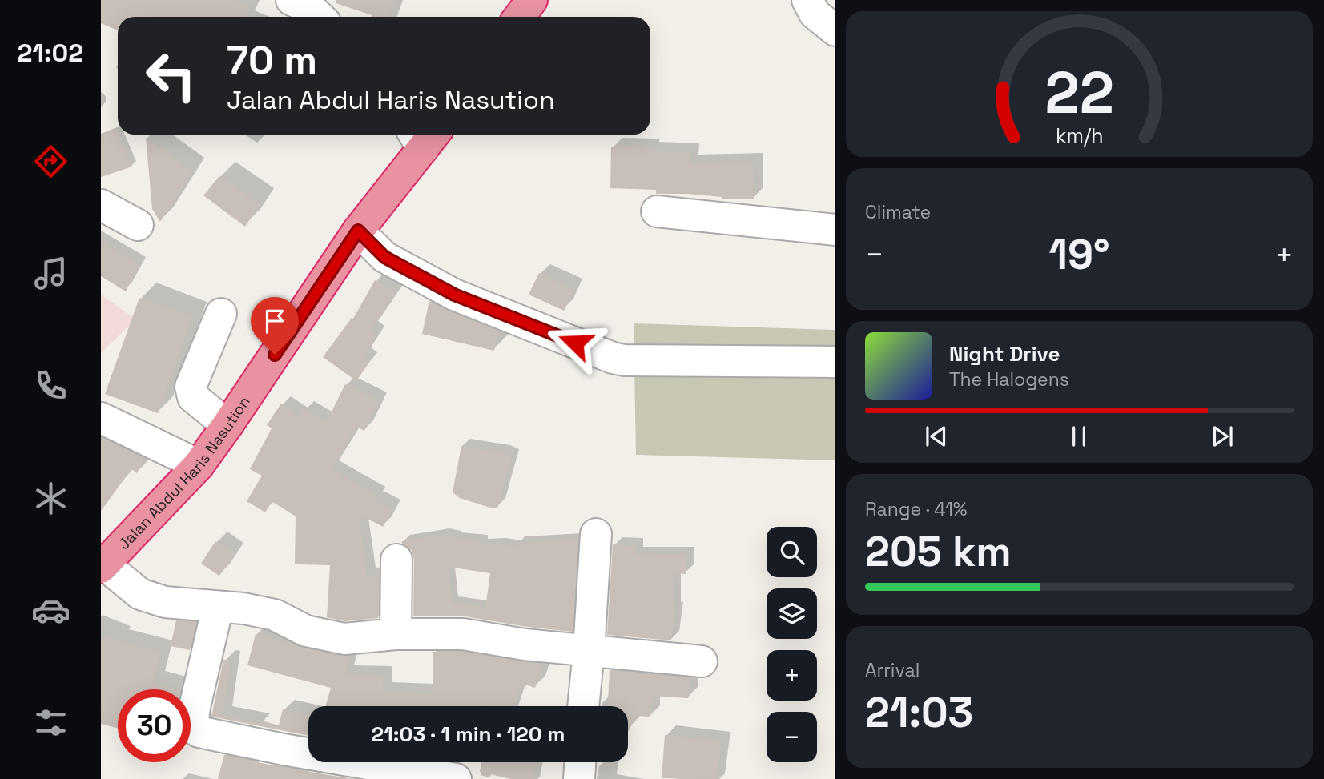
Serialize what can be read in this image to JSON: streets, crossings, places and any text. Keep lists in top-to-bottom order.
{
  "streets": {
    "highway": ["Jalan Abdul Haris Nasution"]
  },
  "page": {
    "tabs": "21:02",
    "turn": ["70 m", "Jalan Abdul Haris Nasution"],
    "tile": [
      "Climate",
      ["Range · 41%", "205 km"],
      ["Arrival", "21:03"]
    ],
    "heat": ["−", "19°", "+"],
    "song": ["Night Drive", "The Halogens"],
    "map_buttons": ["+", "−"],
    "limit": "30",
    "trip": "21:03 · 1 min · 120 m",
    "gauge": ["22", "km/h"]
  }
}
